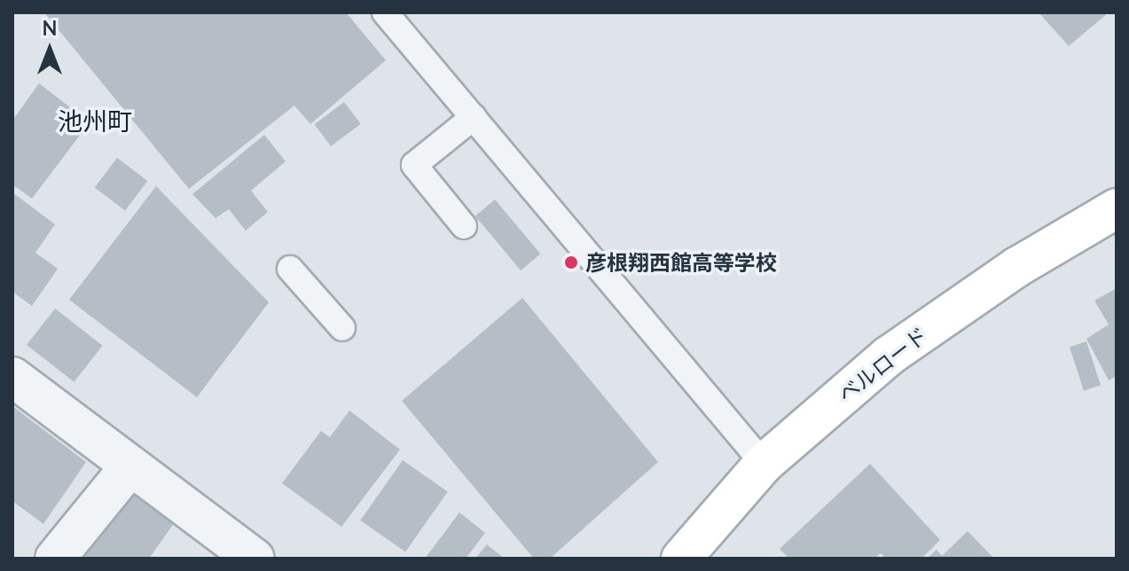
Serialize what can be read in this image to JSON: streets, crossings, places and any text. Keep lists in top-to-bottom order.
{
  "streets": {
    "main road": ["ベルロード"]
  },
  "districts": ["池州町"],
  "places": ["彦根翔西館高等学校"],
  "north": "top"
}
